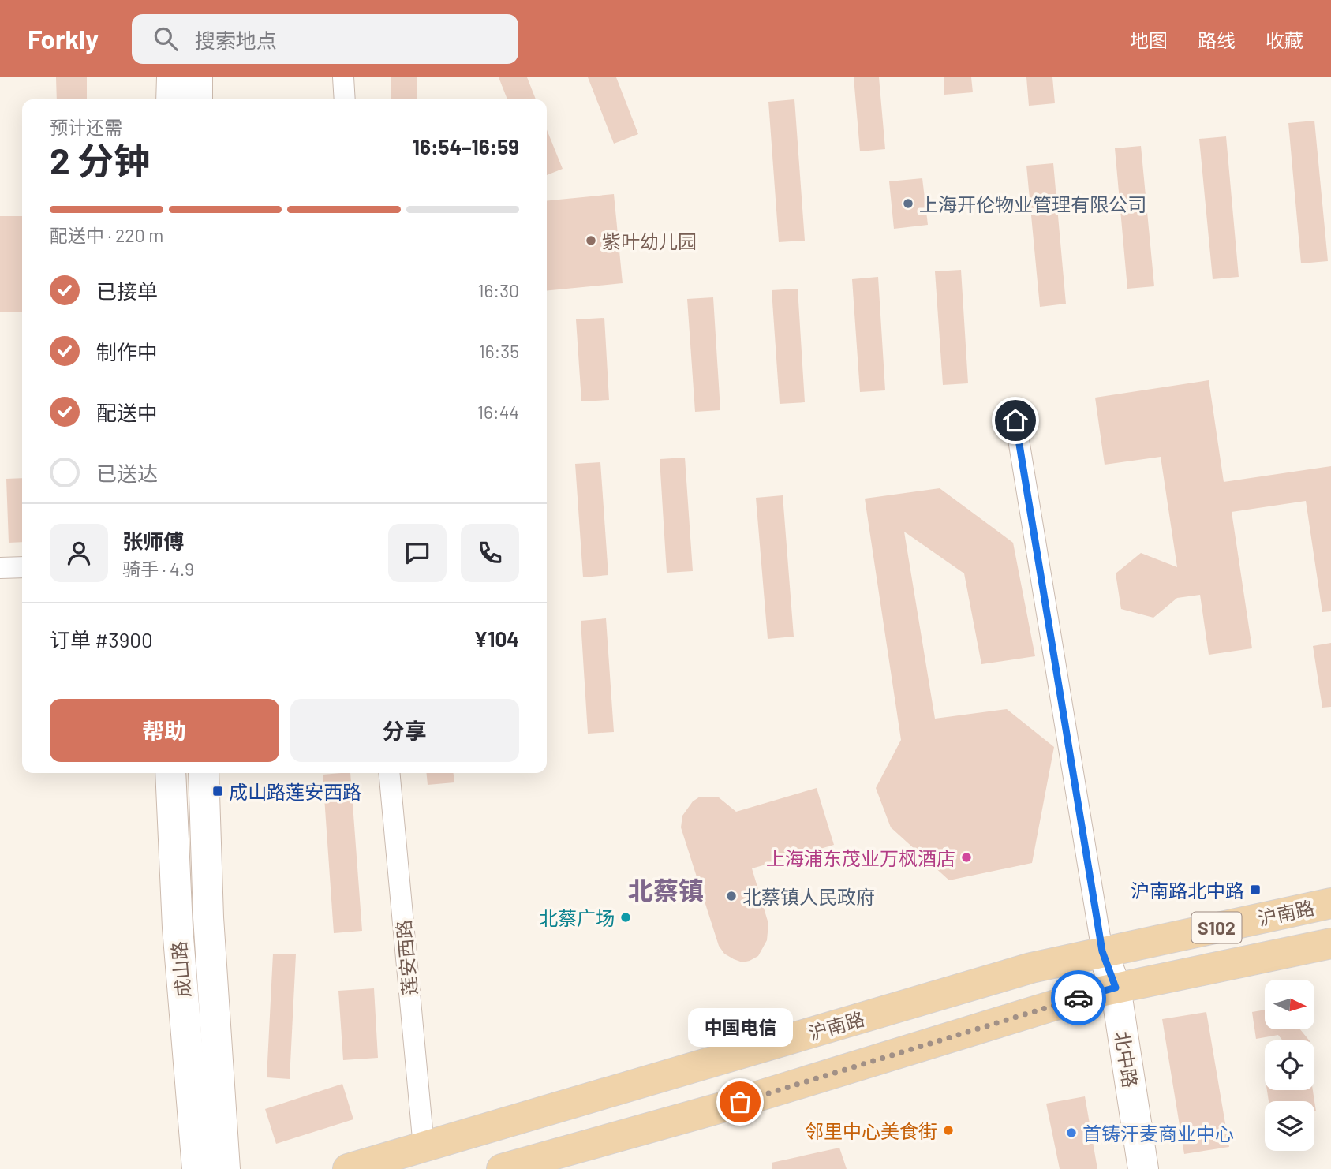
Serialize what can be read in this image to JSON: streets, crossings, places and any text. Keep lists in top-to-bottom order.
{
  "streets": {
    "main road": [
      "沪南路",
      "S102",
      "成山路",
      "北中路"
    ],
    "street": ["莲安西路"]
  },
  "crossings": [
    ["沪南路", "莲安西路"],
    ["沪南路", "北中路"]
  ],
  "districts": ["北蔡镇"],
  "places": {
    "other": [
      "上海开伦物业管理有限公司",
      "紫叶幼儿园",
      "上海浦东茂业万枫酒店",
      "北蔡镇人民政府",
      "北蔡广场",
      "中国电信",
      "邻里中心美食街",
      "首铸汗麦商业中心"
    ],
    "transit": ["成山路莲安西路", "沪南路北中路"]
  },
  "north": "right",
  "page": {
    "header": "Forkly",
    "search": "搜索地点",
    "nav": ["地图", "路线", "收藏"],
    "heading": ["2 分钟", "预计还需", "16:54–16:59"],
    "panel": [
      "张师傅",
      "骑手 · 4.9",
      "订单 #3900",
      "¥104"
    ],
    "bar": "配送中 · 220 m",
    "list": [
      ["已接单", "16:30"],
      ["制作中", "16:35"],
      ["配送中", "16:44"],
      "已送达"
    ],
    "buttons": ["帮助", "分享"],
    "bubble": "中国电信"
  }
}
